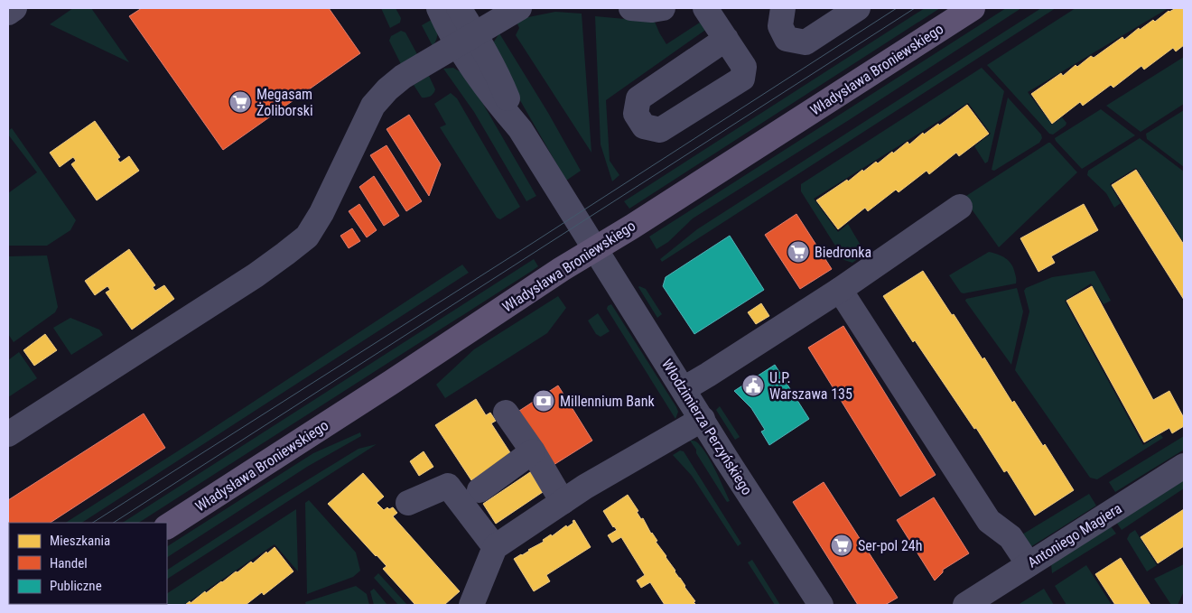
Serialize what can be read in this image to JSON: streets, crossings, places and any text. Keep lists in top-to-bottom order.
{
  "streets": {
    "main road": ["Władysława Broniewskiego"],
    "street": ["Włodzimierza Perzyńskiego", "Antoniego Magiera"]
  },
  "crossings": [
    ["Władysława Broniewskiego", "Włodzimierza Perzyńskiego"]
  ],
  "places": {
    "supermarket": ["Megasam Żoliborski", "Biedronka", "Ser-pol 24h"],
    "public building": ["U.P. Warszawa 135"],
    "bank": ["Millennium Bank"]
  },
  "legend": ["Mieszkania", "Handel", "Publiczne"]
}
